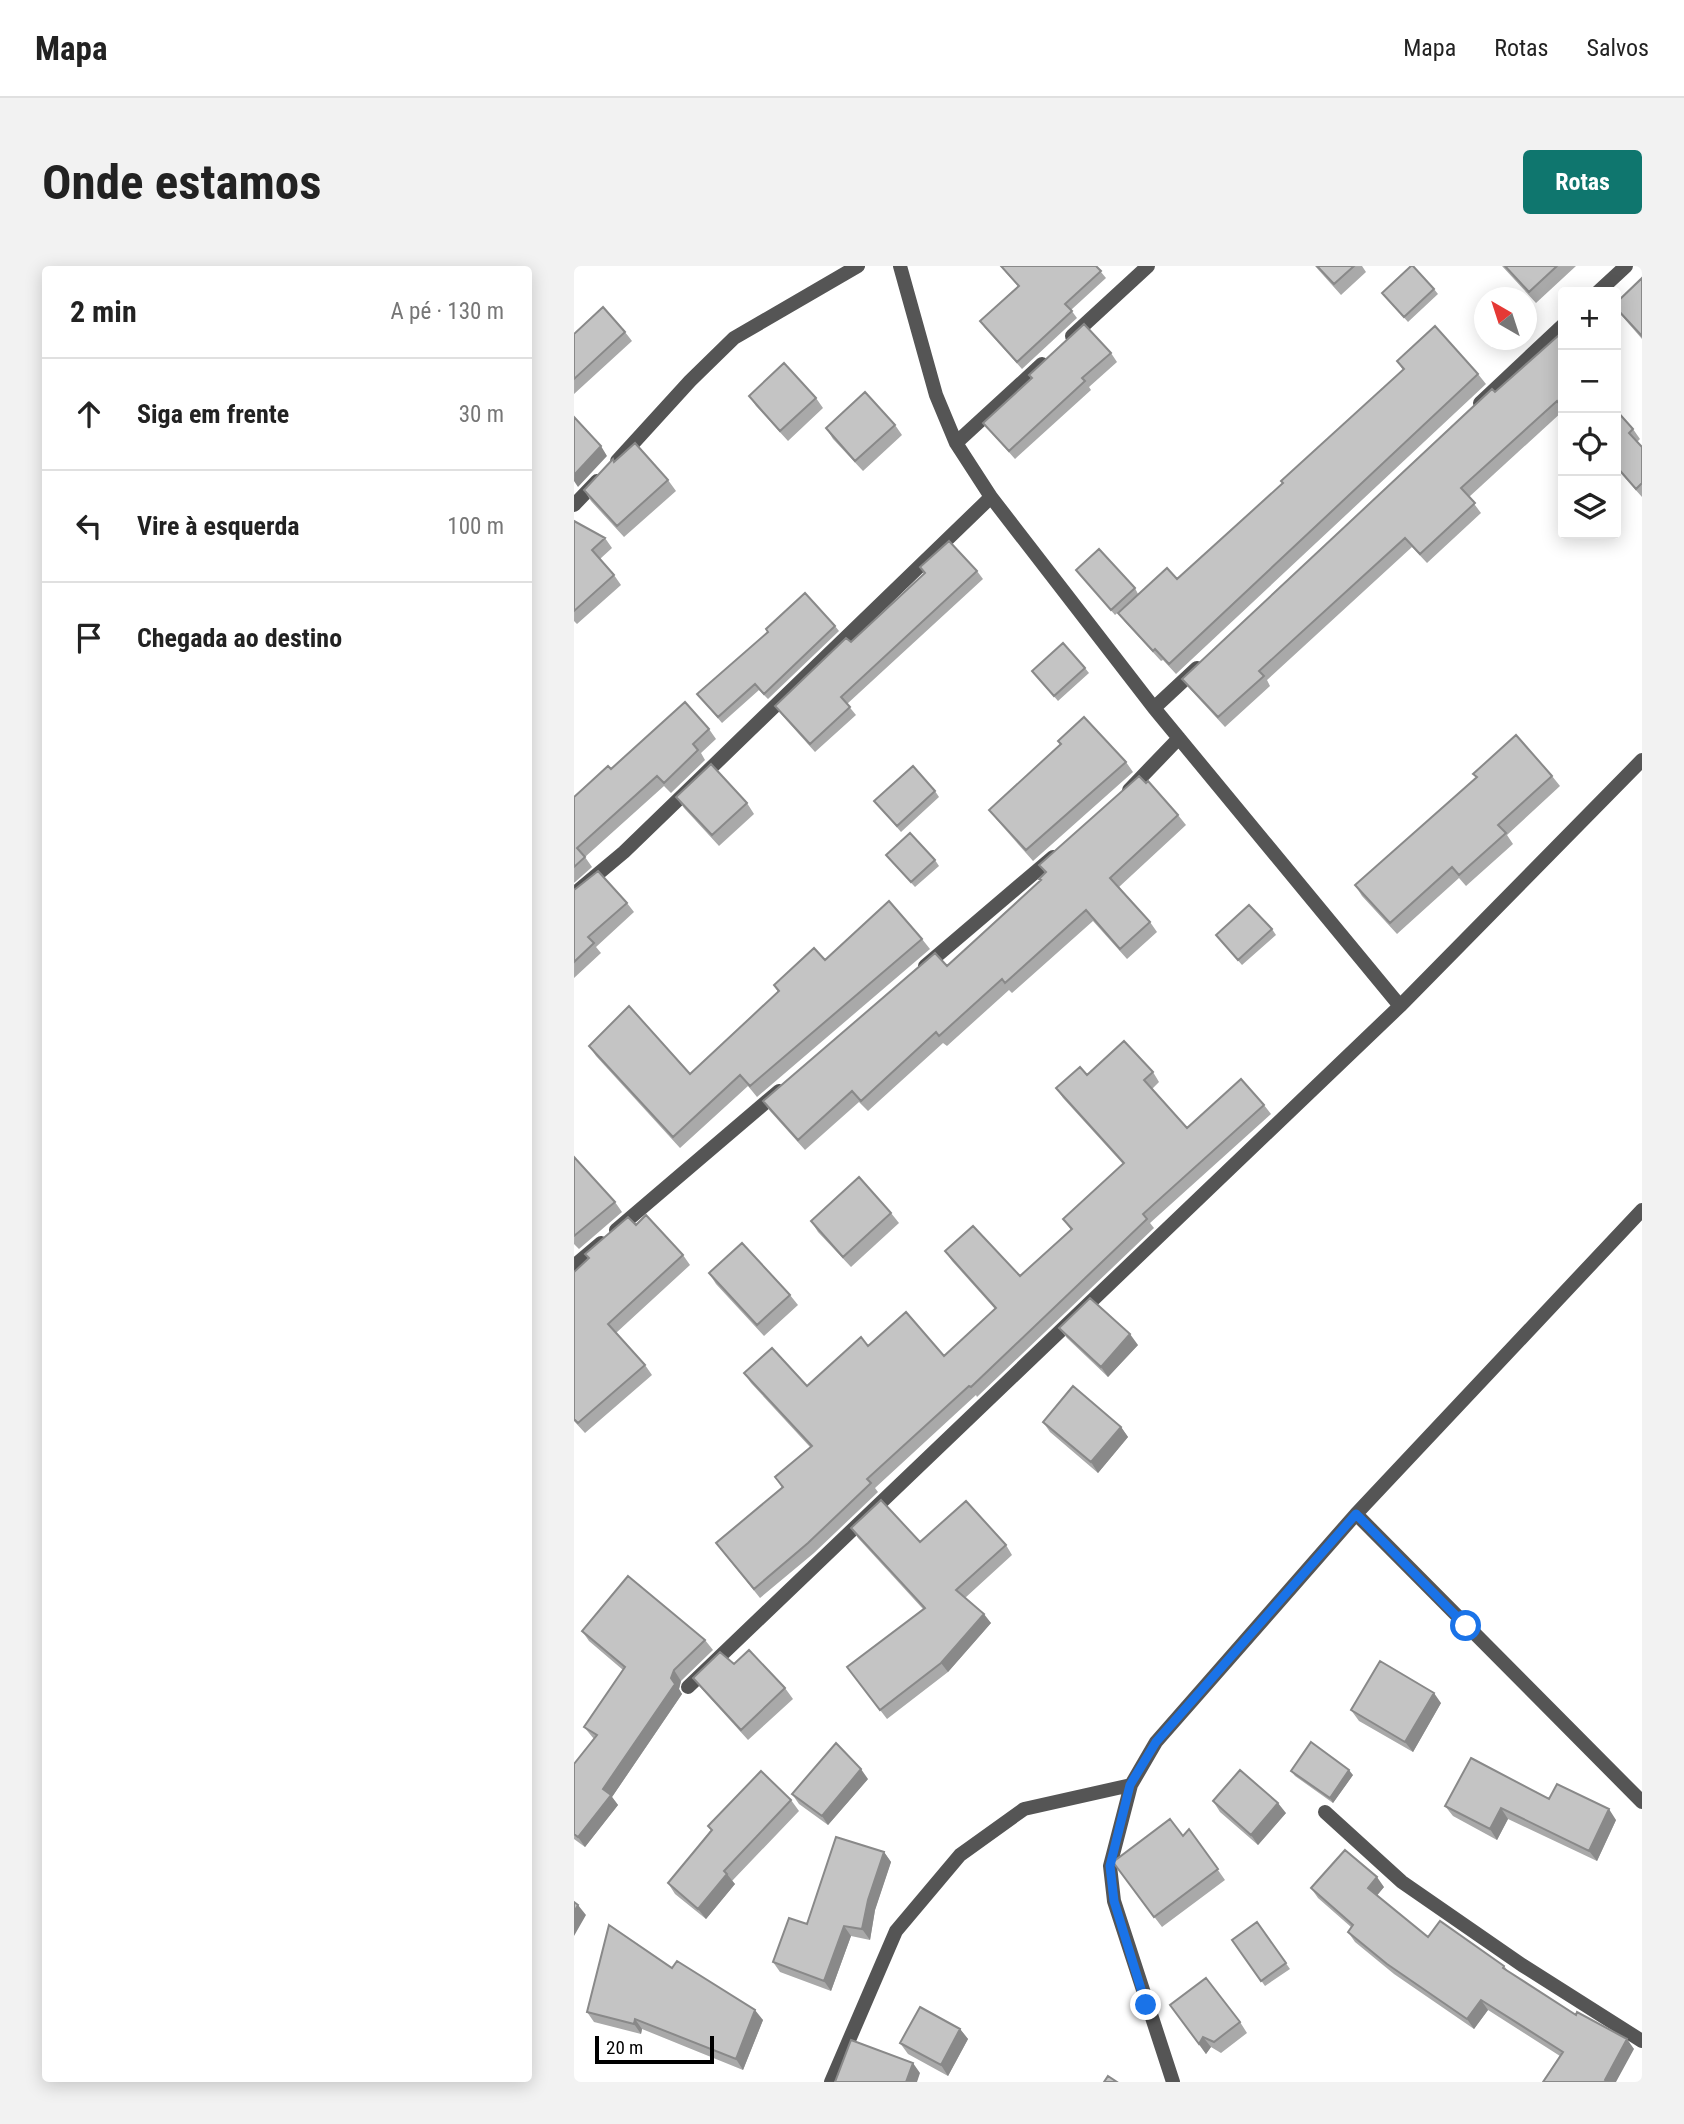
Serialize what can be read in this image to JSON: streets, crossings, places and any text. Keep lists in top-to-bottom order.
{
  "scale_bar": "20 m",
  "north": "top left",
  "page": {
    "header": "Mapa",
    "nav": ["Mapa", "Rotas", "Salvos"],
    "buttons": "Rotas",
    "title": "Onde estamos",
    "heading": ["2 min", "A pé · 130 m"],
    "map_buttons": ["+", "−"],
    "list": [
      ["Siga em frente", "30 m"],
      ["Vire à esquerda", "100 m"],
      "Chegada ao destino"
    ],
    "scale": "20 m"
  }
}
